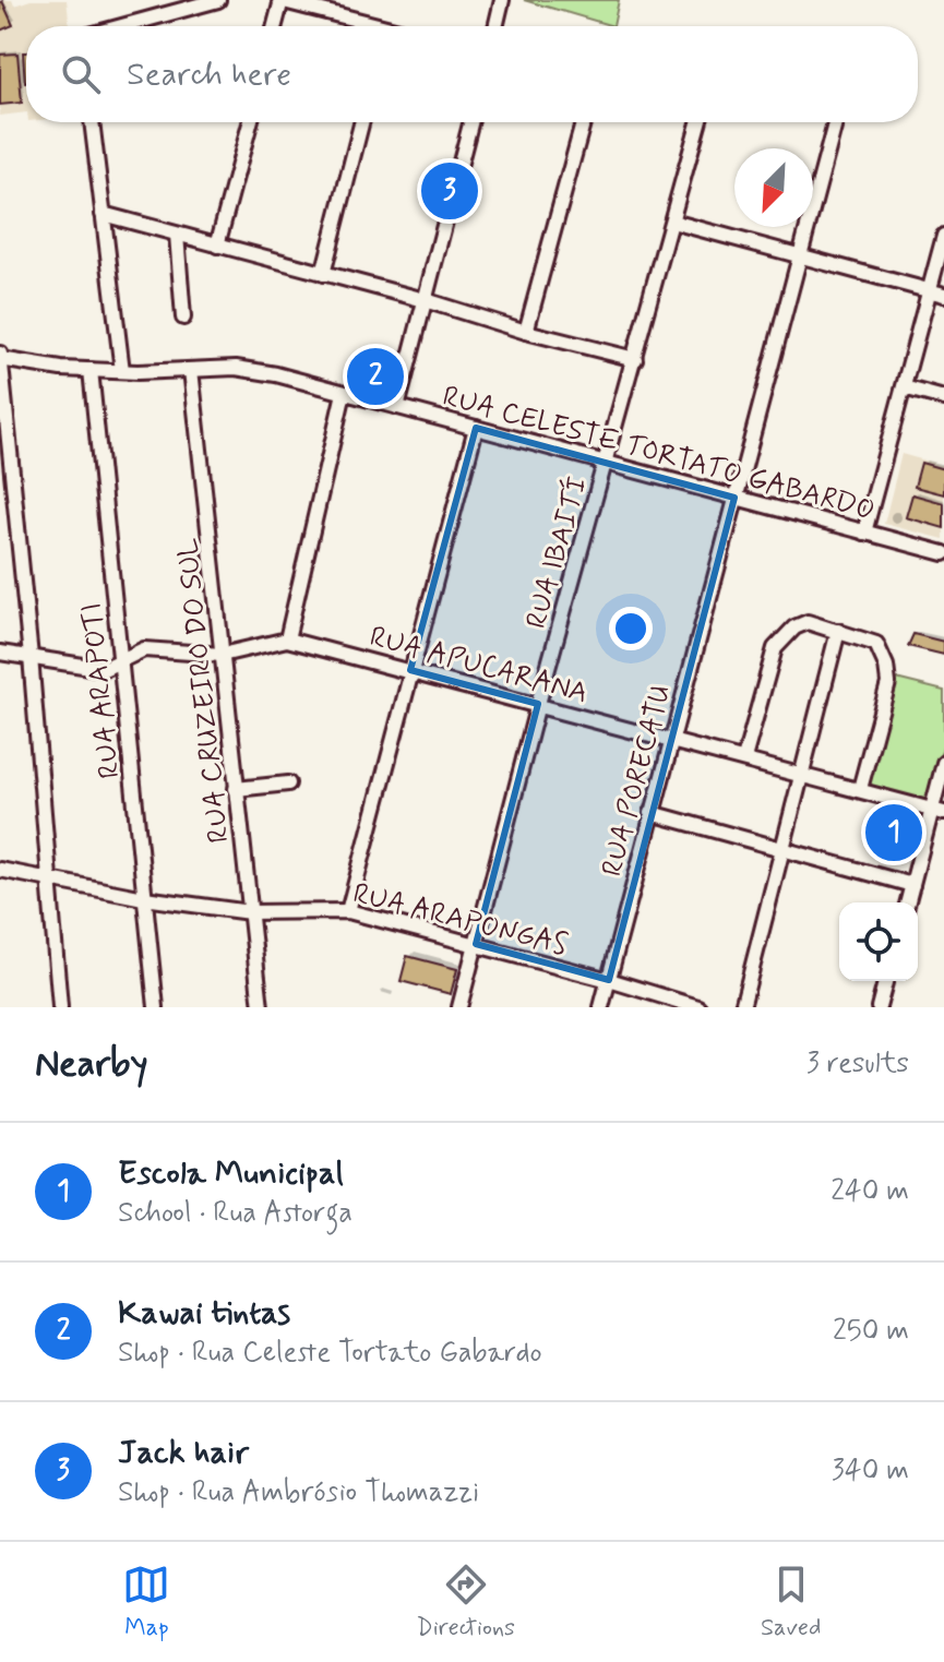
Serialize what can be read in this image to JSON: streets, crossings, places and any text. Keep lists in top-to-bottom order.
{
  "streets": {
    "street": [
      "RUA CELESTE TORTATO GABARDO",
      "RUA IBAITÍ",
      "RUA APUCARANA",
      "RUA ARAPOTI",
      "RUA CRUZEIRO DO SUL",
      "RUA PORECATU",
      "RUA ARAPONGAS"
    ]
  },
  "crossings": [
    ["RUA CELESTE TORTATO GABARDO", "RUA IBAITÍ"],
    ["RUA CELESTE TORTATO GABARDO", "RUA ARAPOTI"],
    ["RUA CELESTE TORTATO GABARDO", "RUA CRUZEIRO DO SUL"],
    ["RUA CELESTE TORTATO GABARDO", "RUA PORECATU"],
    ["RUA IBAITÍ", "RUA APUCARANA"],
    ["RUA IBAITÍ", "RUA ARAPONGAS"],
    ["RUA APUCARANA", "RUA ARAPOTI"],
    ["RUA APUCARANA", "RUA CRUZEIRO DO SUL"],
    ["RUA APUCARANA", "RUA PORECATU"],
    ["RUA ARAPOTI", "RUA ARAPONGAS"],
    ["RUA CRUZEIRO DO SUL", "RUA ARAPONGAS"],
    ["RUA PORECATU", "RUA ARAPONGAS"]
  ],
  "north": "bottom left",
  "page": {
    "search": "Search here",
    "pins": ["3", "2", "1"],
    "heading": ["Nearby", "3 results"],
    "list": [
      {
        "mark": "1",
        "name": "Escola Municipal",
        "note": "School · Rua Astorga",
        "value": "240 m"
      },
      {
        "mark": "2",
        "name": "Kawai tintas",
        "note": "Shop · Rua Celeste Tortato Gabardo",
        "value": "250 m"
      },
      {
        "mark": "3",
        "name": "Jack hair",
        "note": "Shop · Rua Ambrósio Thomazzi",
        "value": "340 m"
      }
    ],
    "nav": ["Map", "Directions", "Saved"]
  }
}
